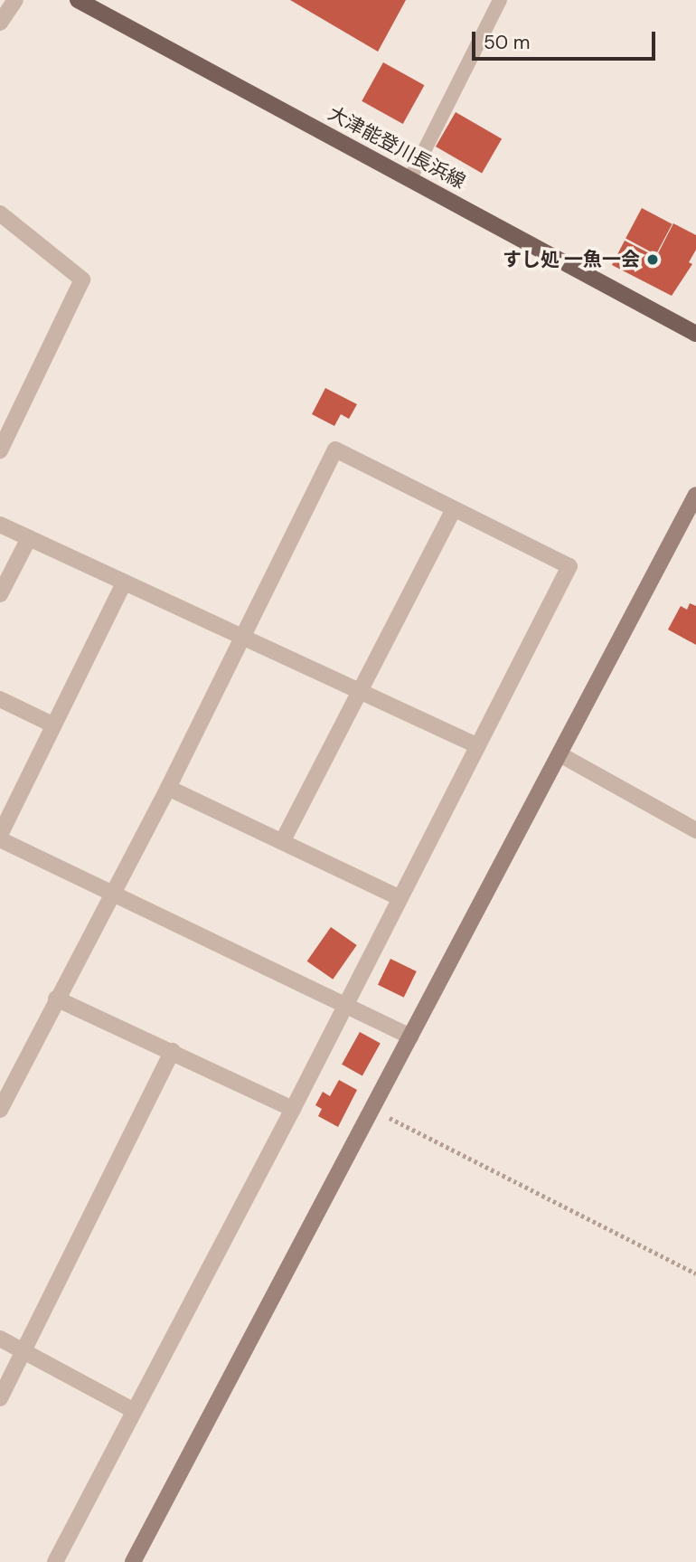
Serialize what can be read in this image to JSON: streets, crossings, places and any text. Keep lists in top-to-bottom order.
{
  "streets": {
    "main road": ["大津能登川長浜線"]
  },
  "places": ["すし処 一魚一会"],
  "scale_bar": "50 m"
}
